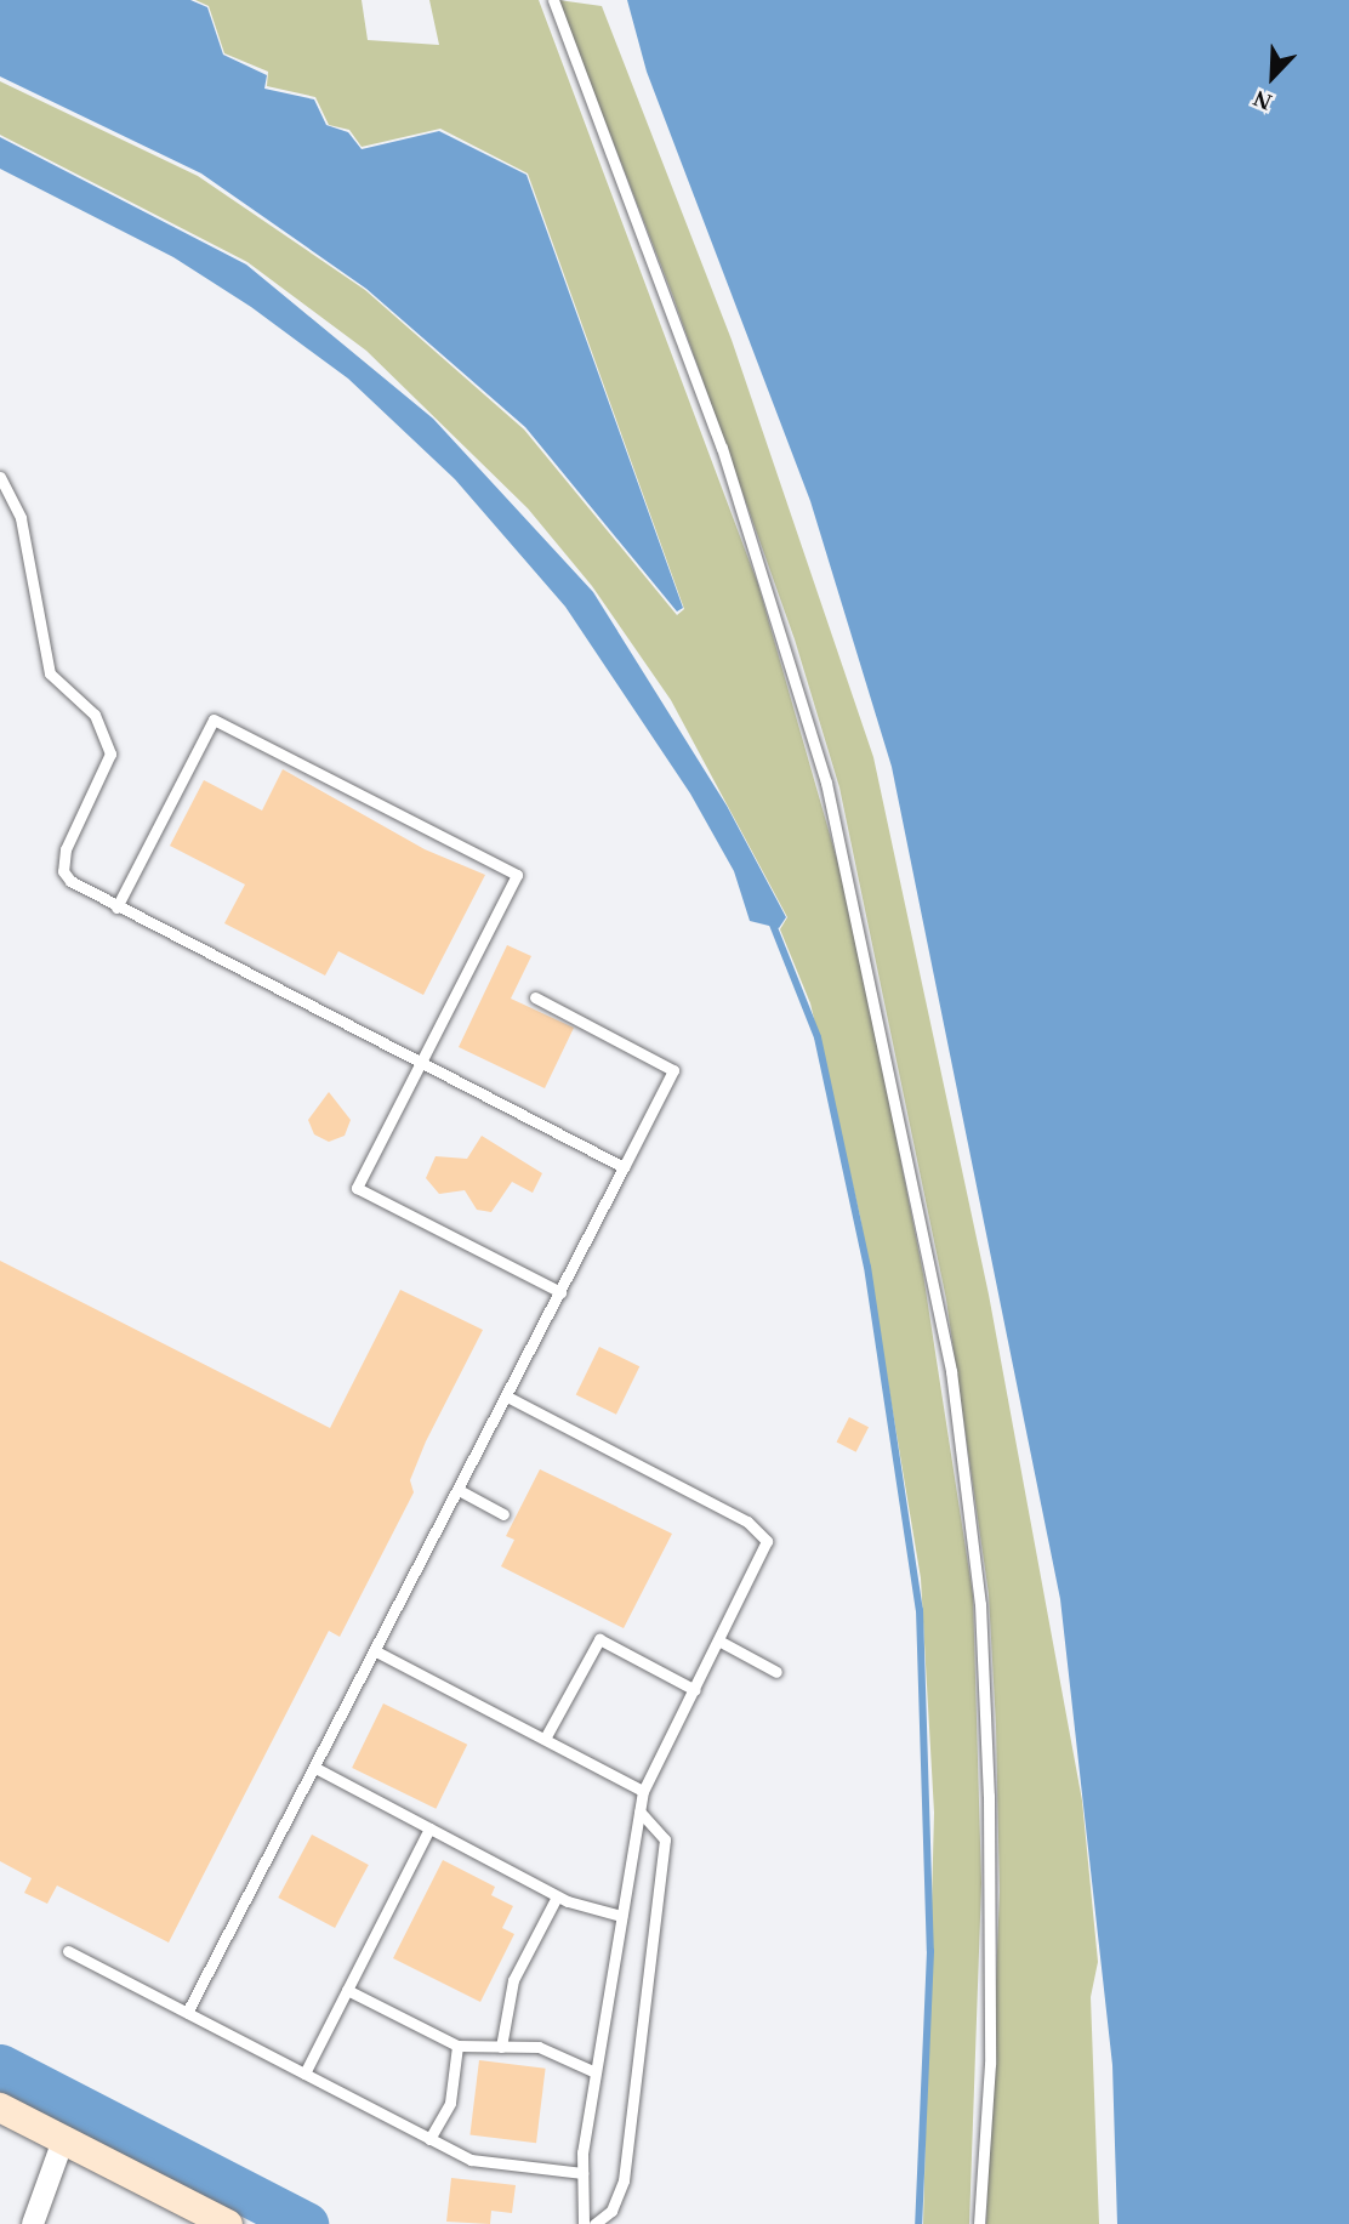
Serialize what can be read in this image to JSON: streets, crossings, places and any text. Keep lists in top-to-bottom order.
{
  "north": "bottom left"
}
